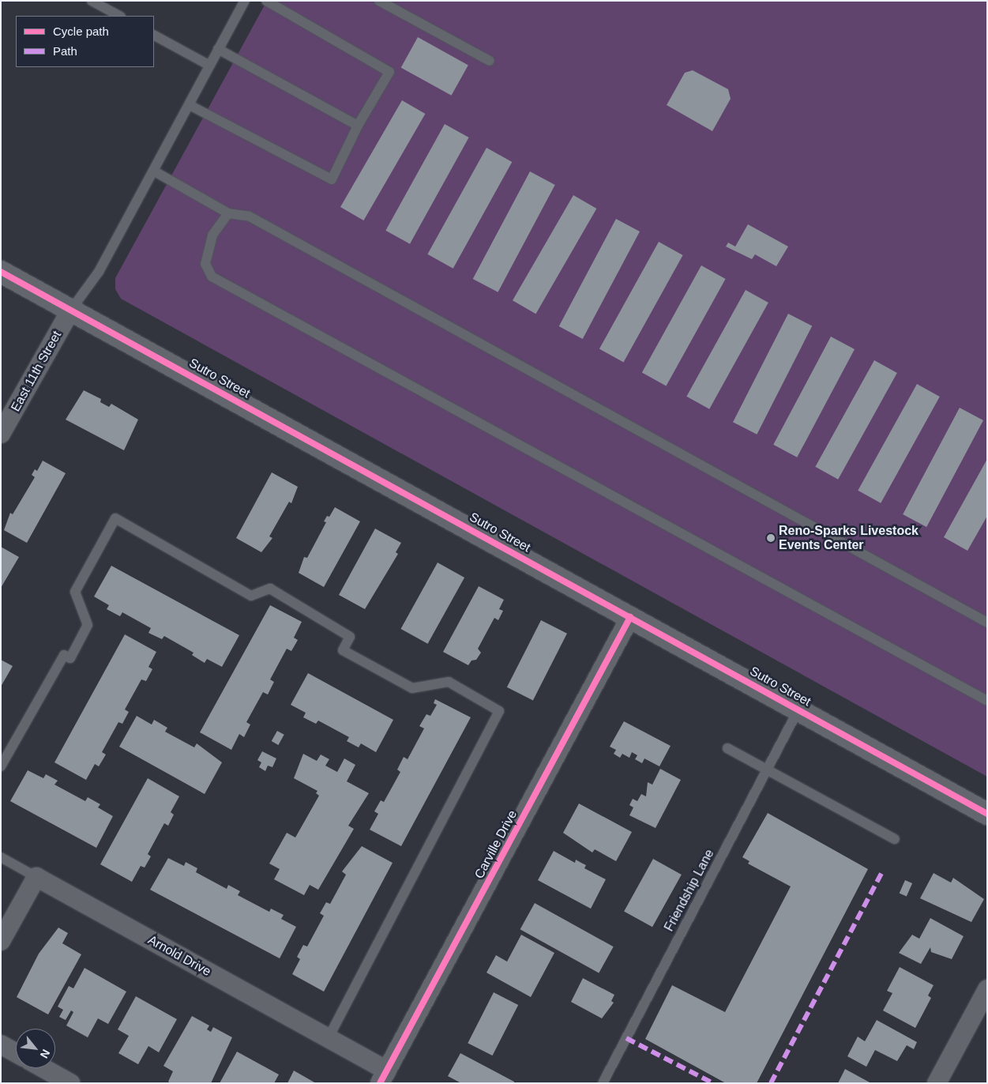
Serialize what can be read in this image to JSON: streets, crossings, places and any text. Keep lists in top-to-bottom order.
{
  "streets": {
    "street": [
      "East 11th Street",
      "Sutro Street",
      "Carville Drive",
      "Arnold Drive"
    ],
    "lane": ["Friendship Lane"]
  },
  "crossings": [
    ["East 11th Street", "Sutro Street"],
    ["Sutro Street", "Carville Drive"],
    ["Sutro Street", "Friendship Lane"],
    ["Carville Drive", "Arnold Drive"]
  ],
  "places": ["Reno-Sparks Livestock Events Center"],
  "legend": ["Cycle path", "Path"],
  "north": "bottom right"
}
